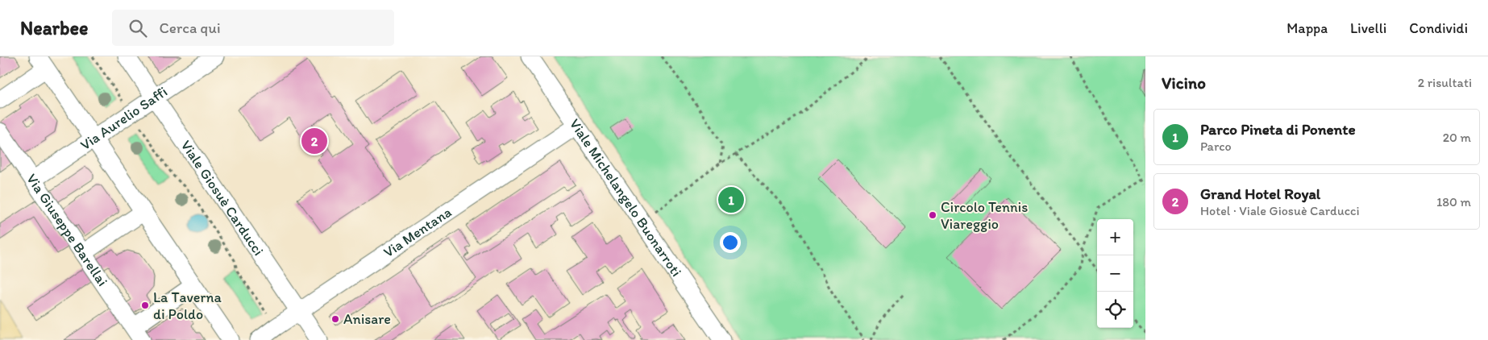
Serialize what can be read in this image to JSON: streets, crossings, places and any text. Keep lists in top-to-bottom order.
{
  "streets": {
    "street": [
      "Via Aurelio Saffi",
      "Viale Giosuè Carducci",
      "Viale Michelangelo Buonarroti",
      "Via Giuseppe Barellai",
      "Via Mentana"
    ]
  },
  "crossings": [
    ["Via Aurelio Saffi", "Viale Giosuè Carducci"],
    ["Via Aurelio Saffi", "Via Giuseppe Barellai"],
    ["Viale Giosuè Carducci", "Via Mentana"],
    ["Viale Michelangelo Buonarroti", "Via Mentana"]
  ],
  "places": ["Circolo Tennis Viareggio", "La Taverna di Poldo", "Anisare"],
  "page": {
    "header": "Nearbee",
    "search": "Cerca qui",
    "nav": ["Mappa", "Livelli", "Condividi"],
    "heading": ["Vicino", "2 risultati"],
    "list": [
      {
        "mark": "1",
        "name": "Parco Pineta di Ponente",
        "note": "Parco",
        "value": "20 m"
      },
      {
        "mark": "2",
        "name": "Grand Hotel Royal",
        "note": "Hotel · Viale Giosuè Carducci",
        "value": "180 m"
      }
    ],
    "pins": ["2", "1"],
    "map_buttons": ["+", "−"]
  }
}
